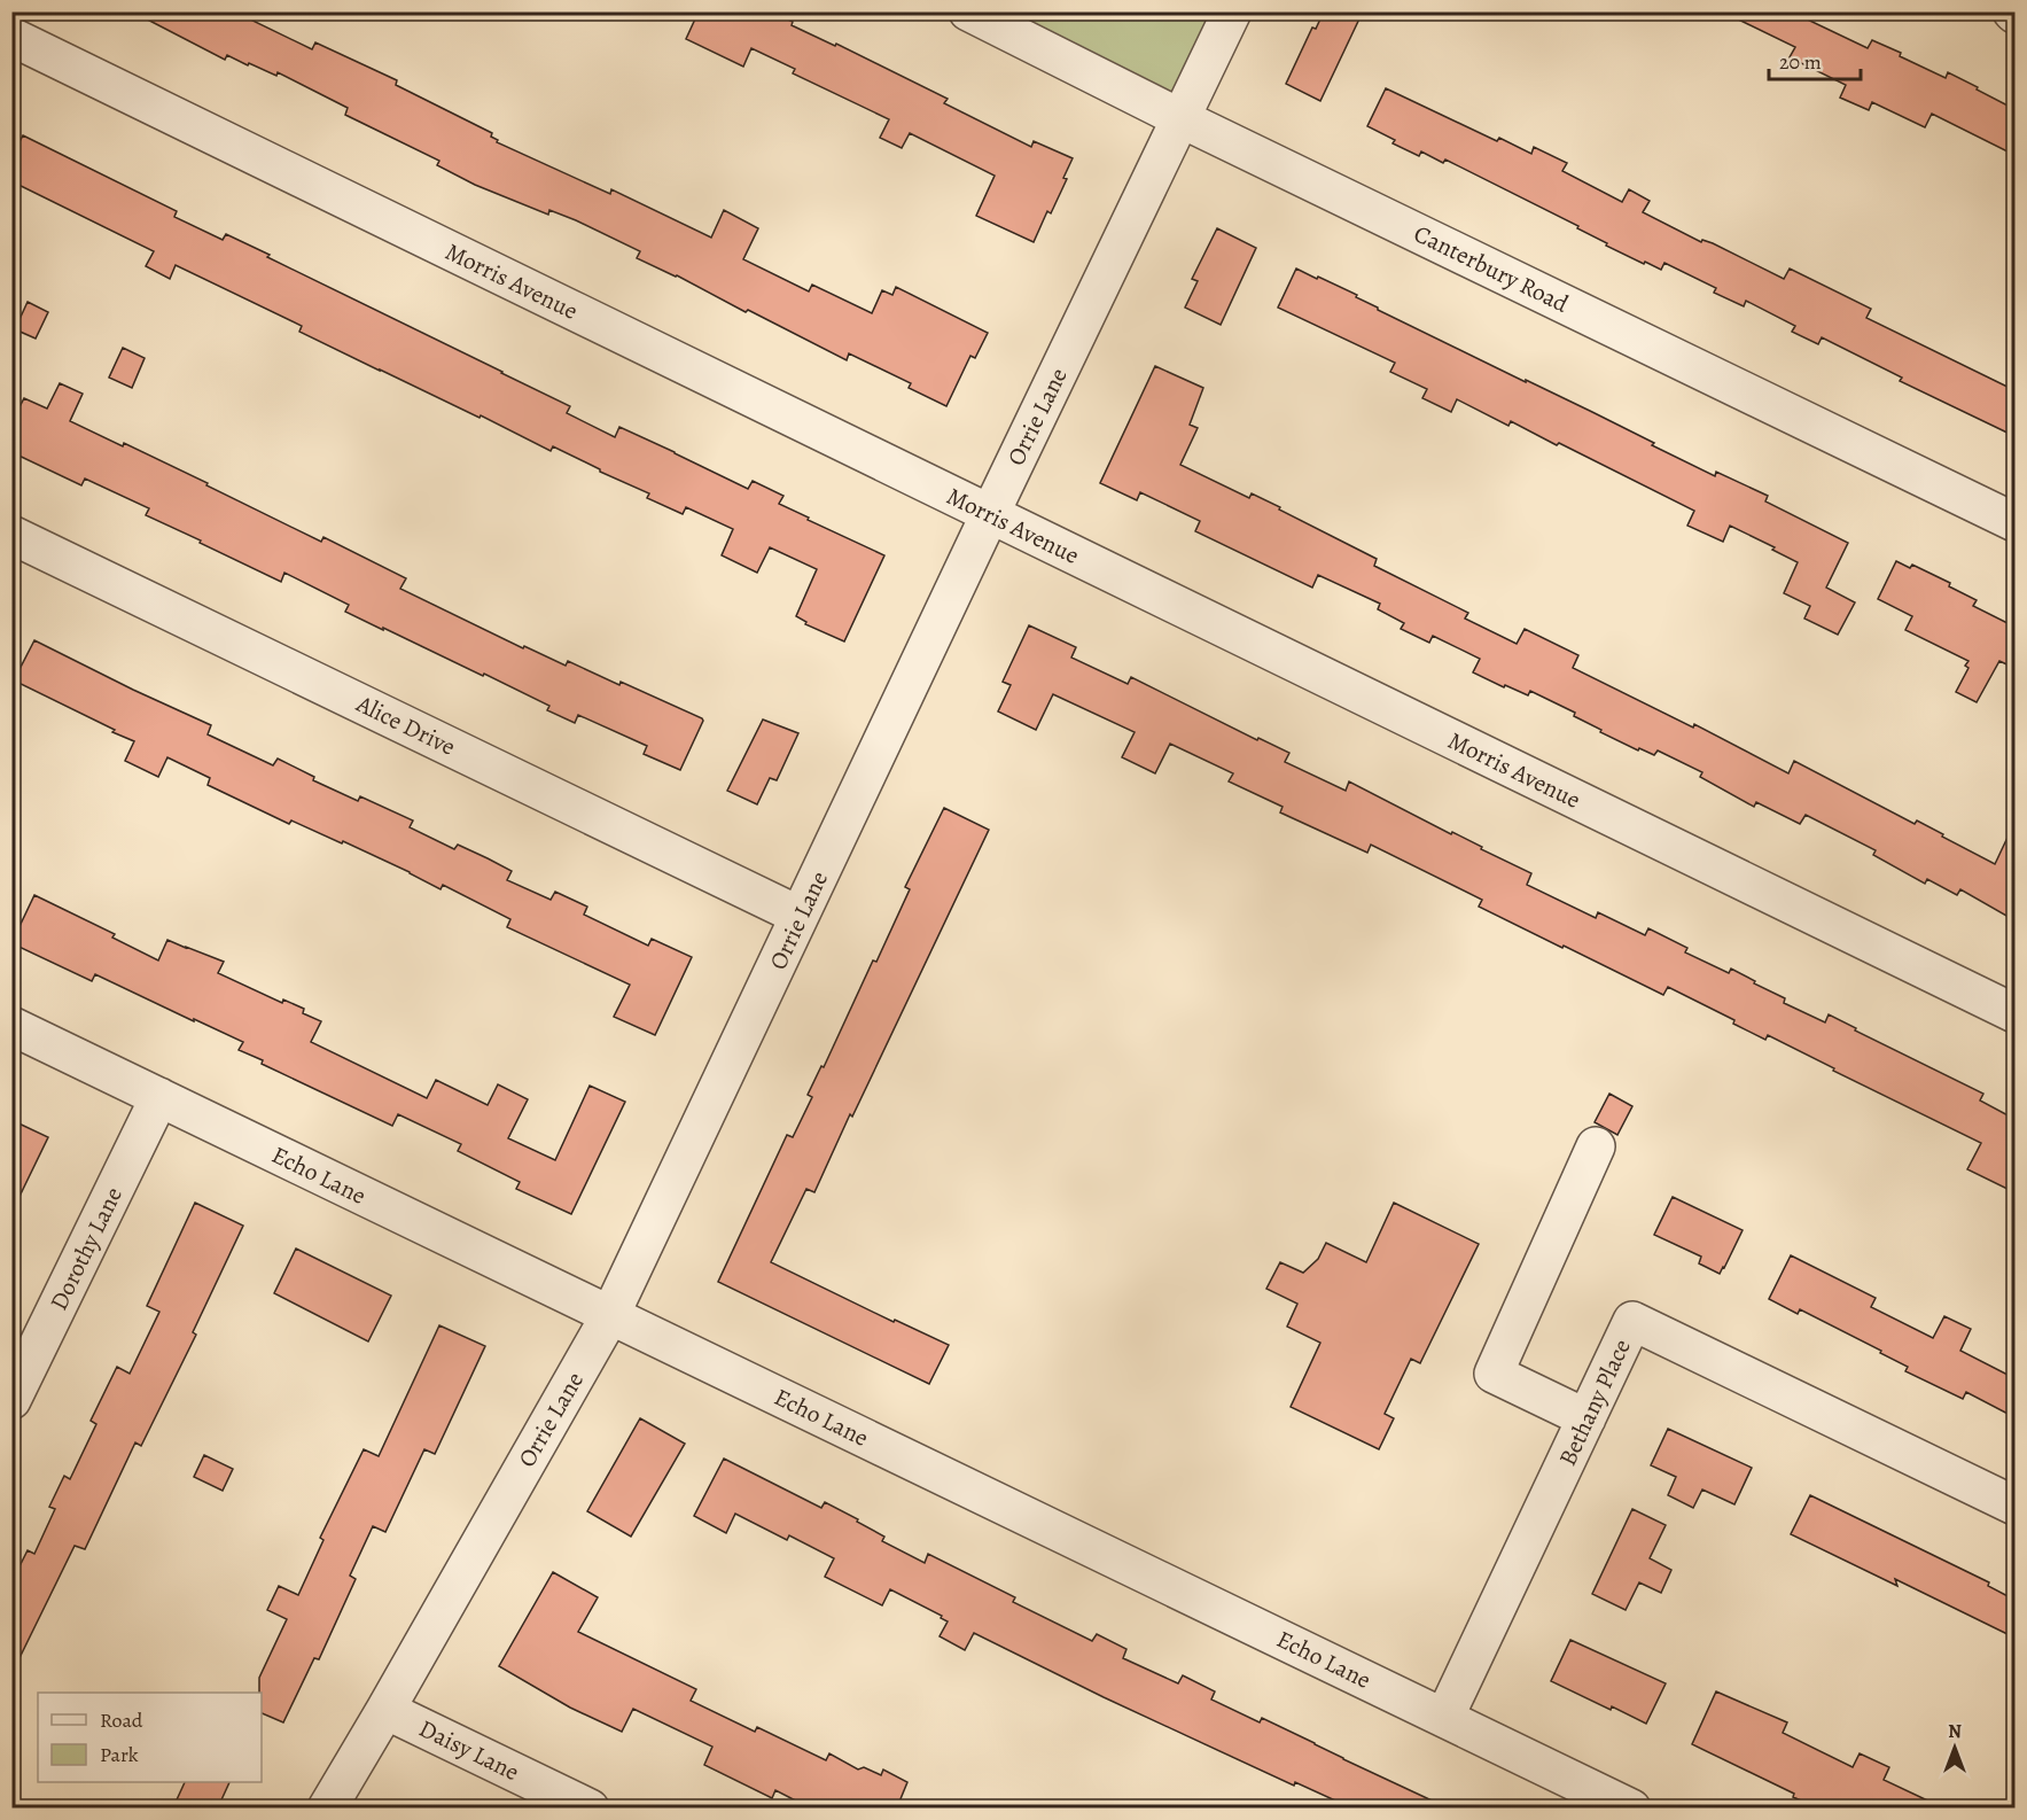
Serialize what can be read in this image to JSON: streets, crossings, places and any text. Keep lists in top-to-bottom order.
{
  "streets": {
    "street": [
      "Canterbury Road",
      "Morris Avenue",
      "Orrie Lane",
      "Alice Drive",
      "Echo Lane",
      "Dorothy Lane",
      "Bethany Place",
      "Daisy Lane"
    ]
  },
  "crossings": [
    ["Canterbury Road", "Orrie Lane"],
    ["Morris Avenue", "Orrie Lane"],
    ["Orrie Lane", "Alice Drive"],
    ["Orrie Lane", "Echo Lane"],
    ["Orrie Lane", "Daisy Lane"],
    ["Echo Lane", "Dorothy Lane"],
    ["Echo Lane", "Bethany Place"]
  ],
  "legend": ["Road", "Park"],
  "scale_bar": "20 m",
  "north": "top"
}
